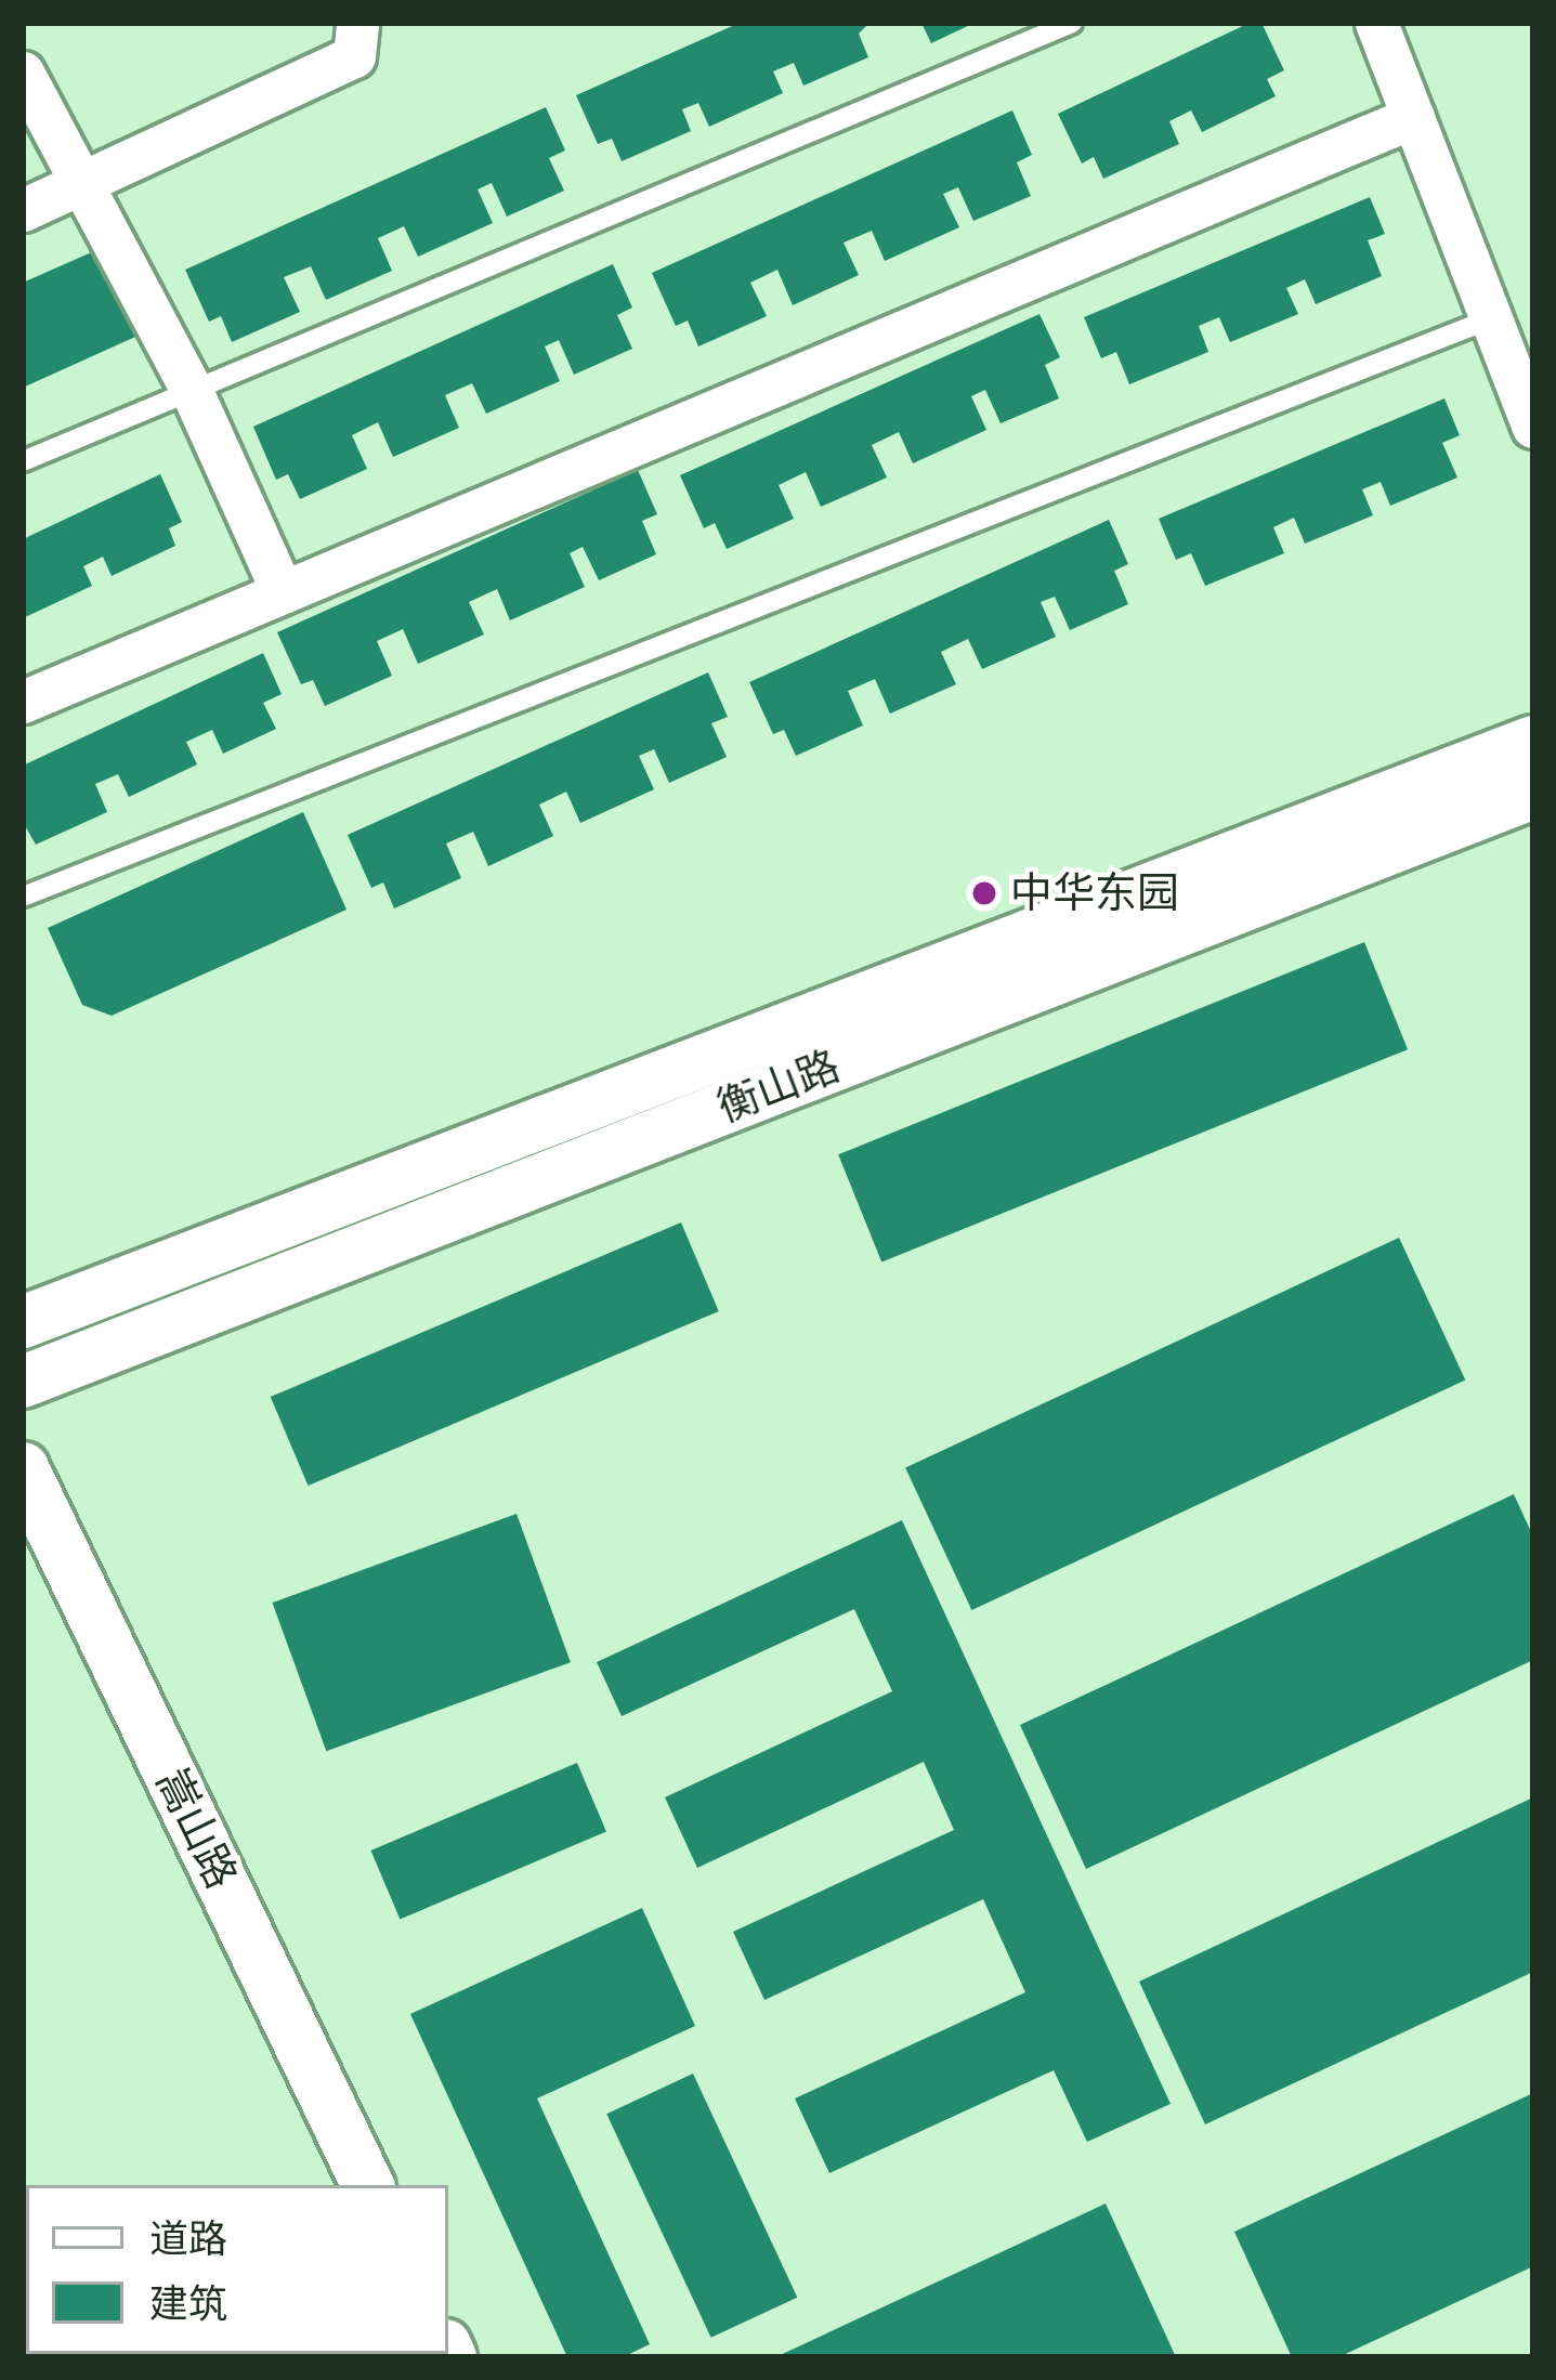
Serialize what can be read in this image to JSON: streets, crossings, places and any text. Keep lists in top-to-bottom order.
{
  "streets": {
    "street": ["衡山路", "嵩山路"]
  },
  "places": ["中华东园"],
  "legend": ["道路", "建筑"]
}
